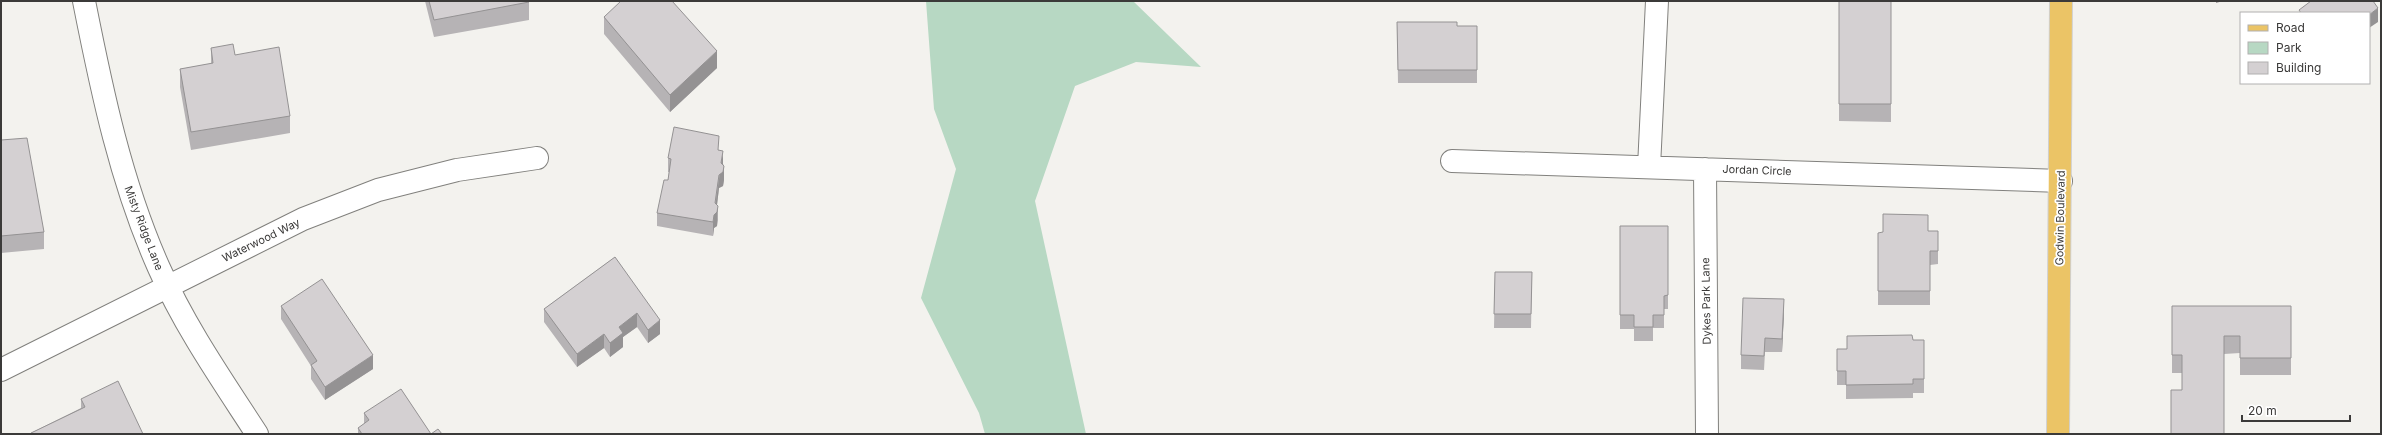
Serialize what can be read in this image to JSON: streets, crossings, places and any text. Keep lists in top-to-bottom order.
{
  "streets": {
    "main road": ["Godwin Boulevard"],
    "street": [
      "Jordan Circle",
      "Misty Ridge Lane",
      "Waterwood Way",
      "Dykes Park Lane"
    ]
  },
  "crossings": [
    ["Jordan Circle", "Godwin Boulevard"],
    ["Jordan Circle", "Dykes Park Lane"],
    ["Misty Ridge Lane", "Waterwood Way"]
  ],
  "legend": ["Road", "Park", "Building"],
  "scale_bar": "20 m"
}
